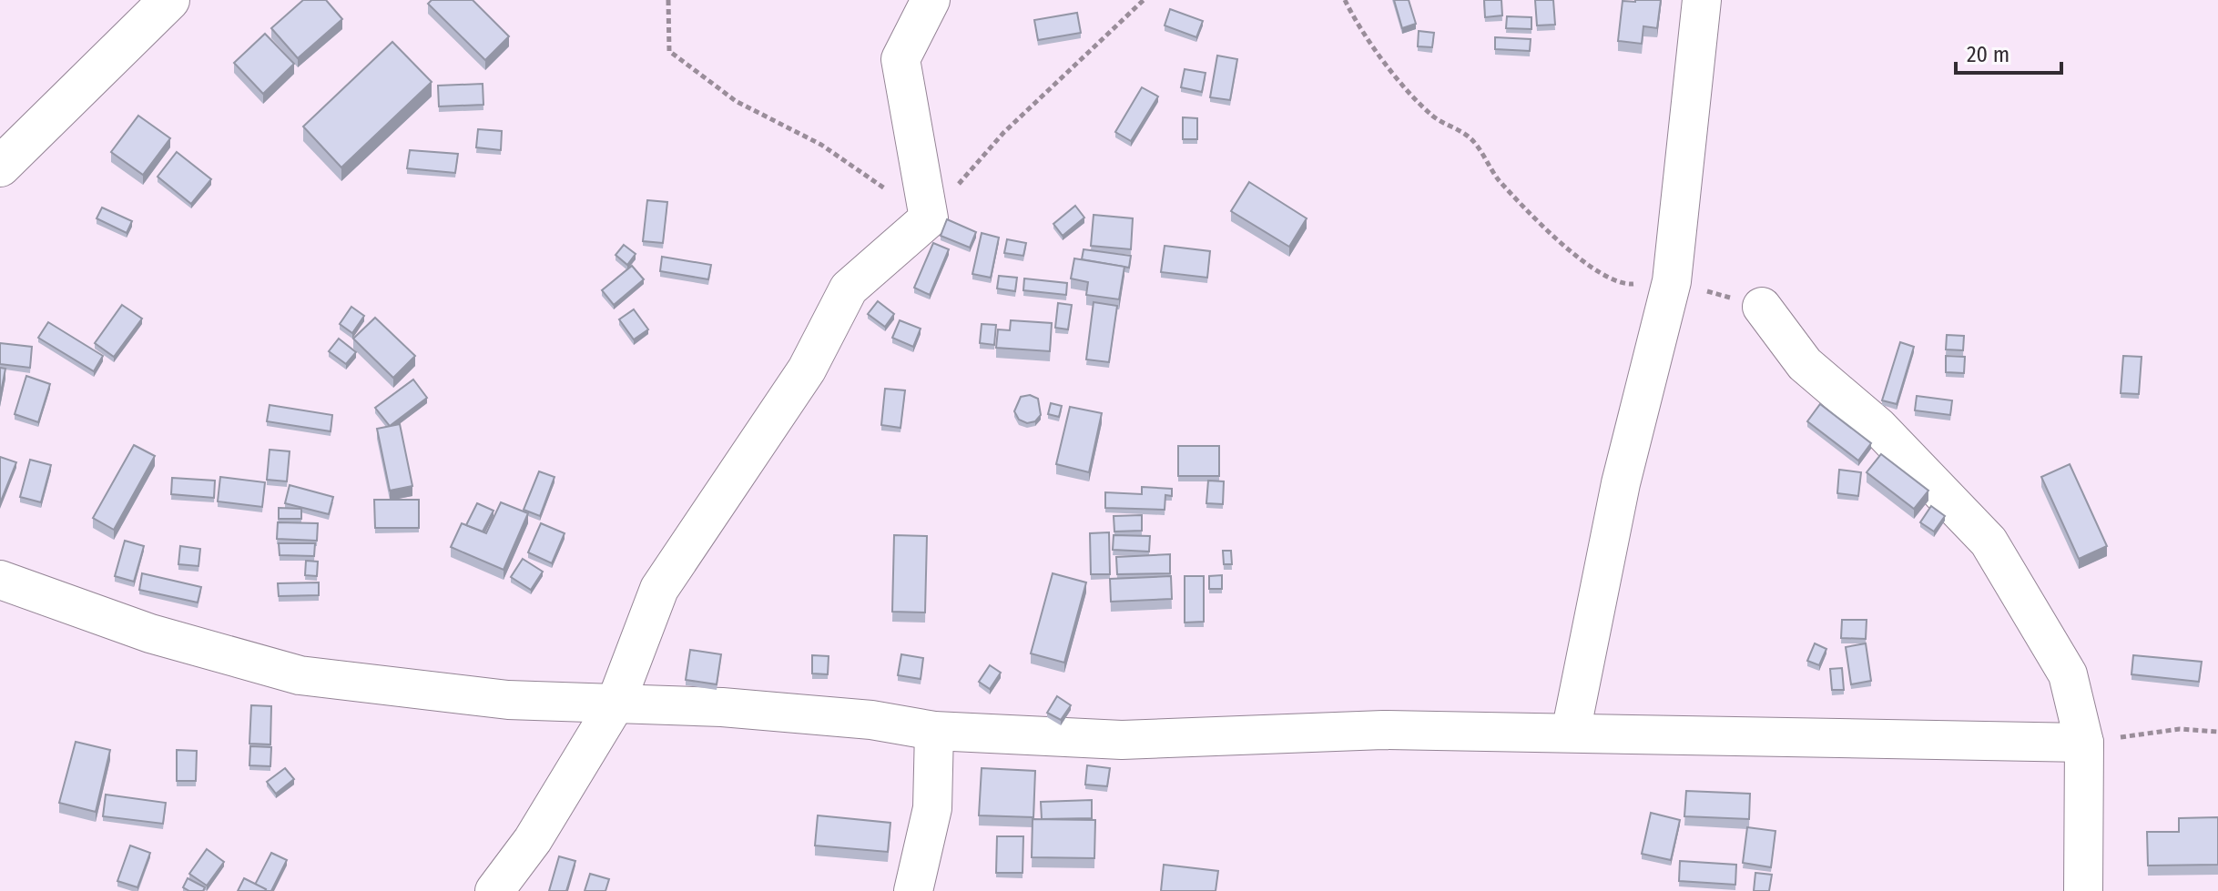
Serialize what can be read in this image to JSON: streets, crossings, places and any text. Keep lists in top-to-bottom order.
{
  "scale_bar": "20 m"
}
